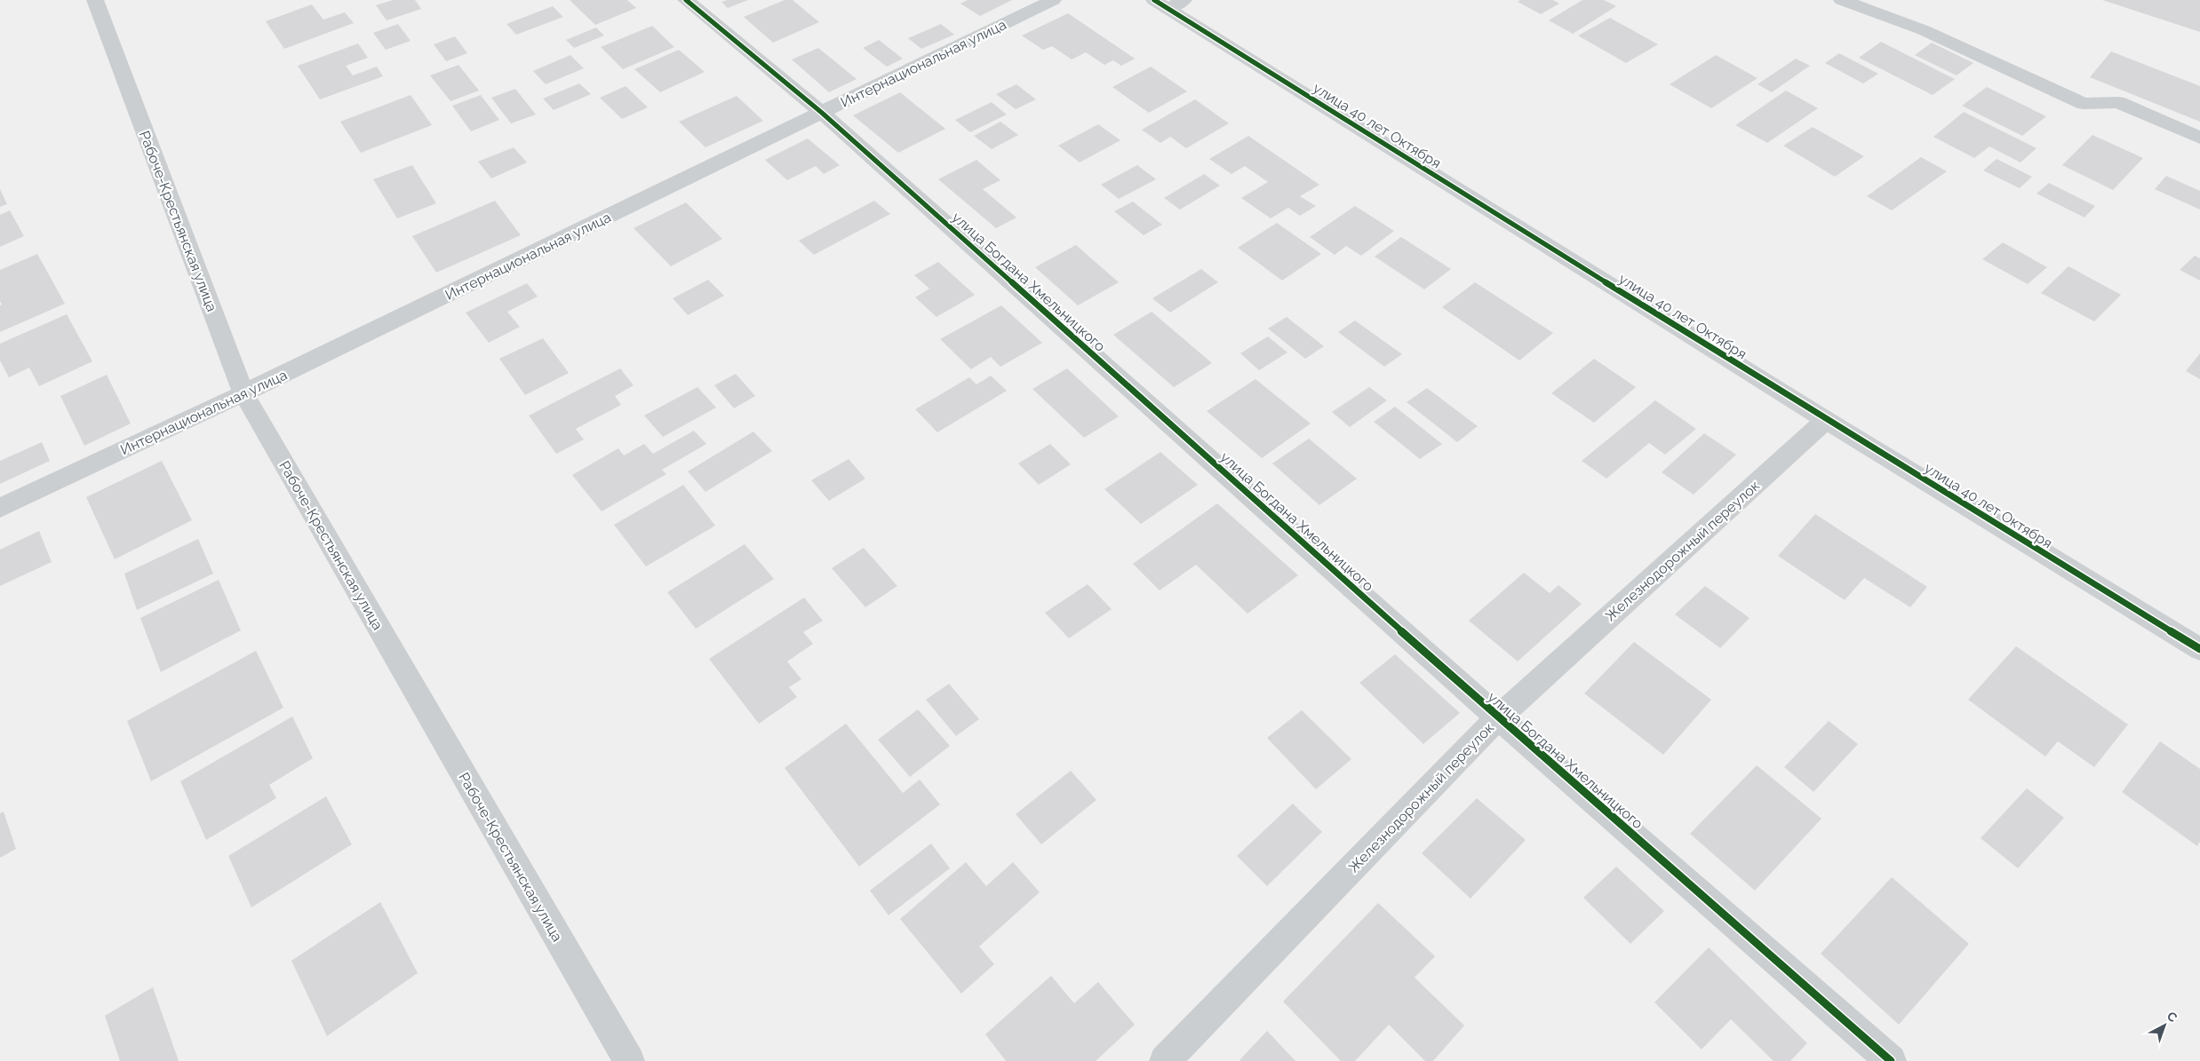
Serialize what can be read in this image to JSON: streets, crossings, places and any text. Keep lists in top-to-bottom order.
{
  "streets": {
    "street": [
      "Интернациональная улица",
      "улица 40 лет Октября",
      "Рабоче-Крестьянская улица",
      "улица Богдана Хмельницкого",
      "Железнодорожный переулок"
    ]
  },
  "crossings": [
    ["Интернациональная улица", "Рабоче-Крестьянская улица"],
    ["Интернациональная улица", "улица Богдана Хмельницкого"],
    ["улица 40 лет Октября", "Железнодорожный переулок"],
    ["улица Богдана Хмельницкого", "Железнодорожный переулок"]
  ],
  "north": "top right"
}
